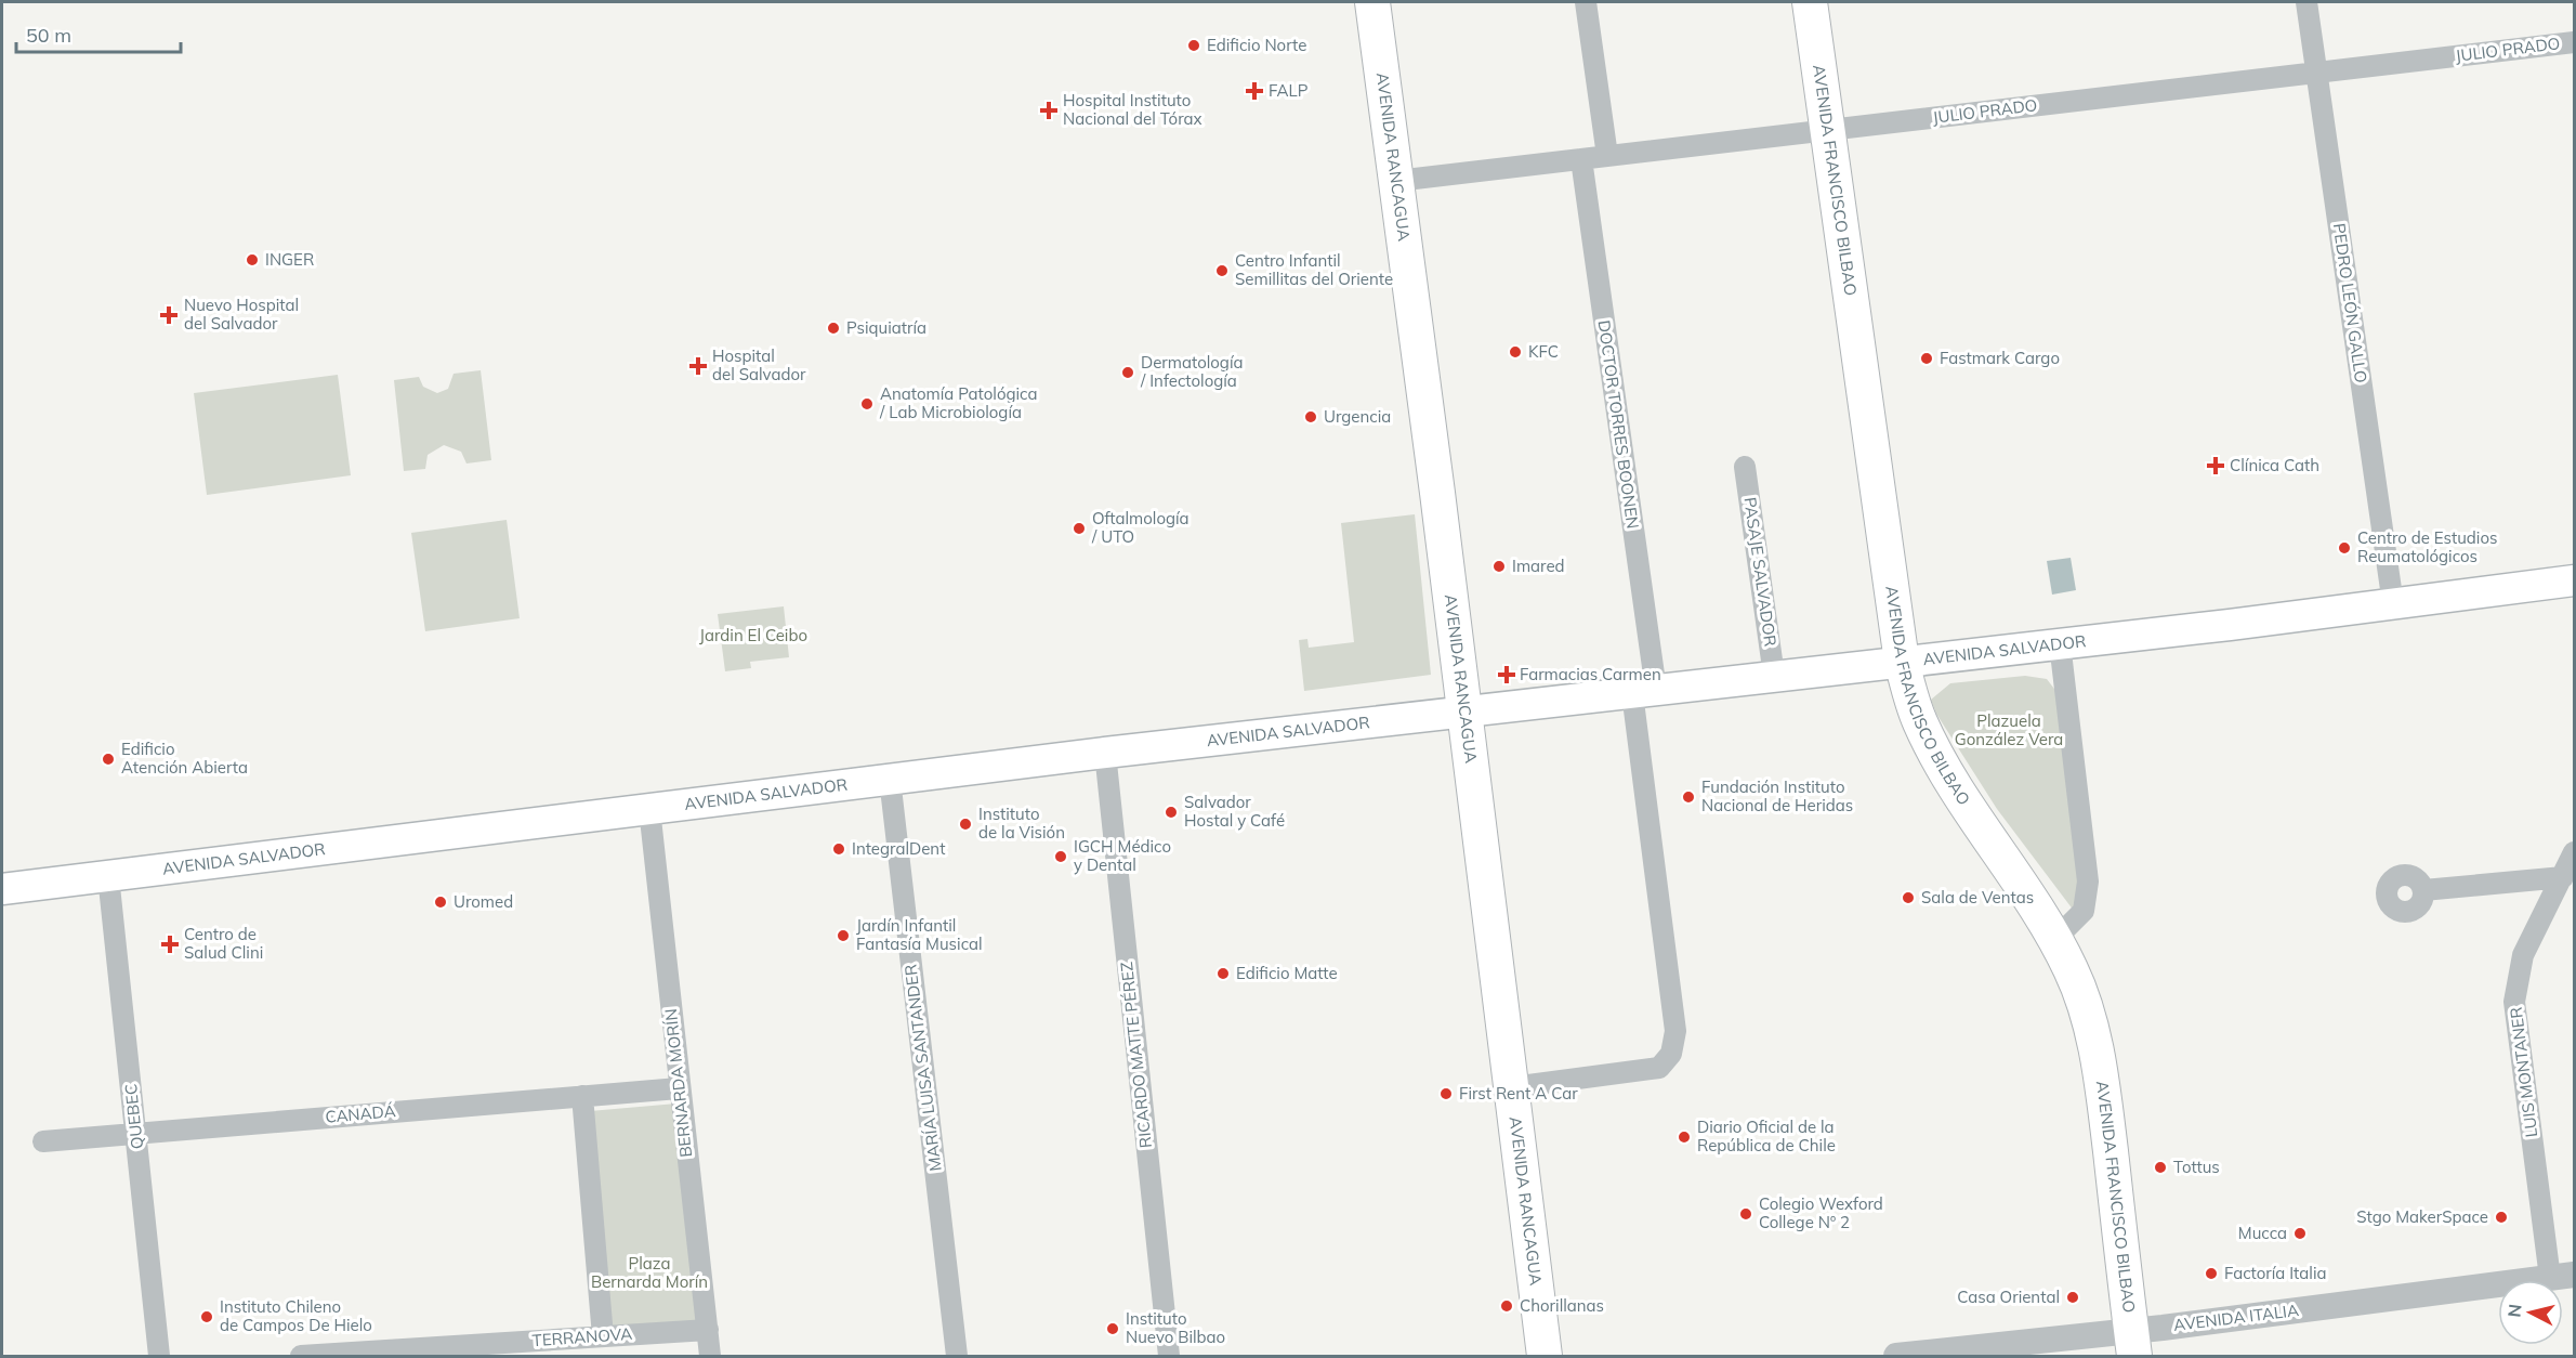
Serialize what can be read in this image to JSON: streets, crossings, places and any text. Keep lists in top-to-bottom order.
{
  "streets": {
    "main road": ["AVENIDA RANCAGUA", "AVENIDA FRANCISCO BILBAO", "AVENIDA SALVADOR"],
    "street": [
      "JULIO PRADO",
      "PEDRO LEÓN GALLO",
      "DOCTOR TORRES BOONEN",
      "PASAJE SALVADOR",
      "RICARDO MATTE PÉREZ",
      "MARÍA LUISA SANTANDER",
      "LUIS MONTANER",
      "BERNARDA MORÍN",
      "CANADÁ",
      "QUEBEC",
      "AVENIDA ITALIA",
      "TERRANOVA"
    ]
  },
  "crossings": [
    ["JULIO PRADO", "AVENIDA RANCAGUA"],
    ["JULIO PRADO", "AVENIDA FRANCISCO BILBAO"],
    ["JULIO PRADO", "PEDRO LEÓN GALLO"],
    ["JULIO PRADO", "DOCTOR TORRES BOONEN"],
    ["AVENIDA RANCAGUA", "DOCTOR TORRES BOONEN"],
    ["AVENIDA RANCAGUA", "AVENIDA SALVADOR"],
    ["AVENIDA FRANCISCO BILBAO", "AVENIDA SALVADOR"],
    ["AVENIDA FRANCISCO BILBAO", "AVENIDA ITALIA"],
    ["PEDRO LEÓN GALLO", "AVENIDA SALVADOR"],
    ["DOCTOR TORRES BOONEN", "AVENIDA SALVADOR"],
    ["PASAJE SALVADOR", "AVENIDA SALVADOR"],
    ["AVENIDA SALVADOR", "RICARDO MATTE PÉREZ"],
    ["AVENIDA SALVADOR", "MARÍA LUISA SANTANDER"],
    ["AVENIDA SALVADOR", "BERNARDA MORÍN"],
    ["AVENIDA SALVADOR", "QUEBEC"],
    ["LUIS MONTANER", "AVENIDA ITALIA"],
    ["BERNARDA MORÍN", "CANADÁ"],
    ["BERNARDA MORÍN", "TERRANOVA"],
    ["CANADÁ", "QUEBEC"]
  ],
  "parks": ["Jardin El Ceibo", "Plazuela González Vera", "Plaza Bernarda Morín"],
  "places": {
    "other": [
      "Edificio Norte",
      "INGER",
      "Centro Infantil Semillitas del Oriente",
      "Psiquiatría",
      "KFC",
      "Fastmark Cargo",
      "Dermatología / Infectología",
      "Anatomía Patológica / Lab Microbiología",
      "Urgencia",
      "Oftalmología / UTO",
      "Centro de Estudios Reumatológicos",
      "Imared",
      "Edificio Atención Abierta",
      "Fundación Instituto Nacional de Heridas",
      "Salvador Hostal y Café",
      "Instituto de la Visión",
      "IntegralDent",
      "IGCH Médico y Dental",
      "Sala de Ventas",
      "Uromed",
      "Jardín Infantil Fantasía Musical",
      "Edificio Matte",
      "First Rent A Car",
      "Diario Oficial de la República de Chile",
      "Tottus",
      "Colegio Wexford College Nº 2",
      "Stgo MakerSpace",
      "Mucca",
      "Factoría Italia",
      "Casa Oriental",
      "Chorillanas",
      "Instituto Chileno de Campos De Hielo",
      "Instituto Nuevo Bilbao"
    ],
    "health": [
      "FALP",
      "Hospital Instituto Nacional del Tórax",
      "Nuevo Hospital del Salvador",
      "Hospital del Salvador",
      "Clínica Cath",
      "Farmacias Carmen",
      "Centro de Salud Clini"
    ]
  },
  "scale_bar": "50 m",
  "north": "left"
}
